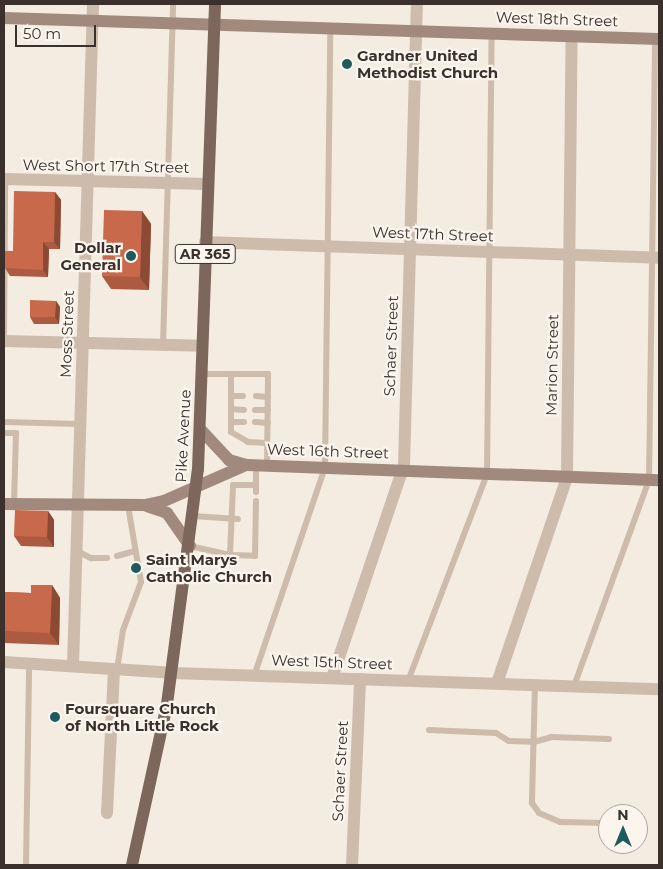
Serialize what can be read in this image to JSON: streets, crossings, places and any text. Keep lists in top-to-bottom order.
{
  "streets": {
    "main road": ["AR 365", "Pike Avenue"],
    "street": [
      "West 18th Street",
      "West Short 17th Street",
      "West 17th Street",
      "Moss Street",
      "Schaer Street",
      "Marion Street",
      "West 16th Street",
      "West 15th Street"
    ]
  },
  "crossings": [
    ["West 18th Street", "Moss Street"],
    ["West 18th Street", "Schaer Street"],
    ["West 18th Street", "Marion Street"],
    ["West 18th Street", "Pike Avenue"],
    ["West Short 17th Street", "Moss Street"],
    ["West Short 17th Street", "Pike Avenue"],
    ["West 17th Street", "Schaer Street"],
    ["West 17th Street", "Marion Street"],
    ["West 17th Street", "Pike Avenue"],
    ["Moss Street", "West 16th Street"],
    ["Moss Street", "West 15th Street"],
    ["Schaer Street", "West 16th Street"],
    ["Schaer Street", "West 15th Street"],
    ["Marion Street", "West 16th Street"],
    ["Marion Street", "West 15th Street"],
    ["Pike Avenue", "West 16th Street"],
    ["Pike Avenue", "West 15th Street"]
  ],
  "places": [
    "Gardner United Methodist Church",
    "Dollar General",
    "Saint Marys Catholic Church",
    "Foursquare Church of North Little Rock"
  ],
  "scale_bar": "50 m",
  "north": "top"
}
